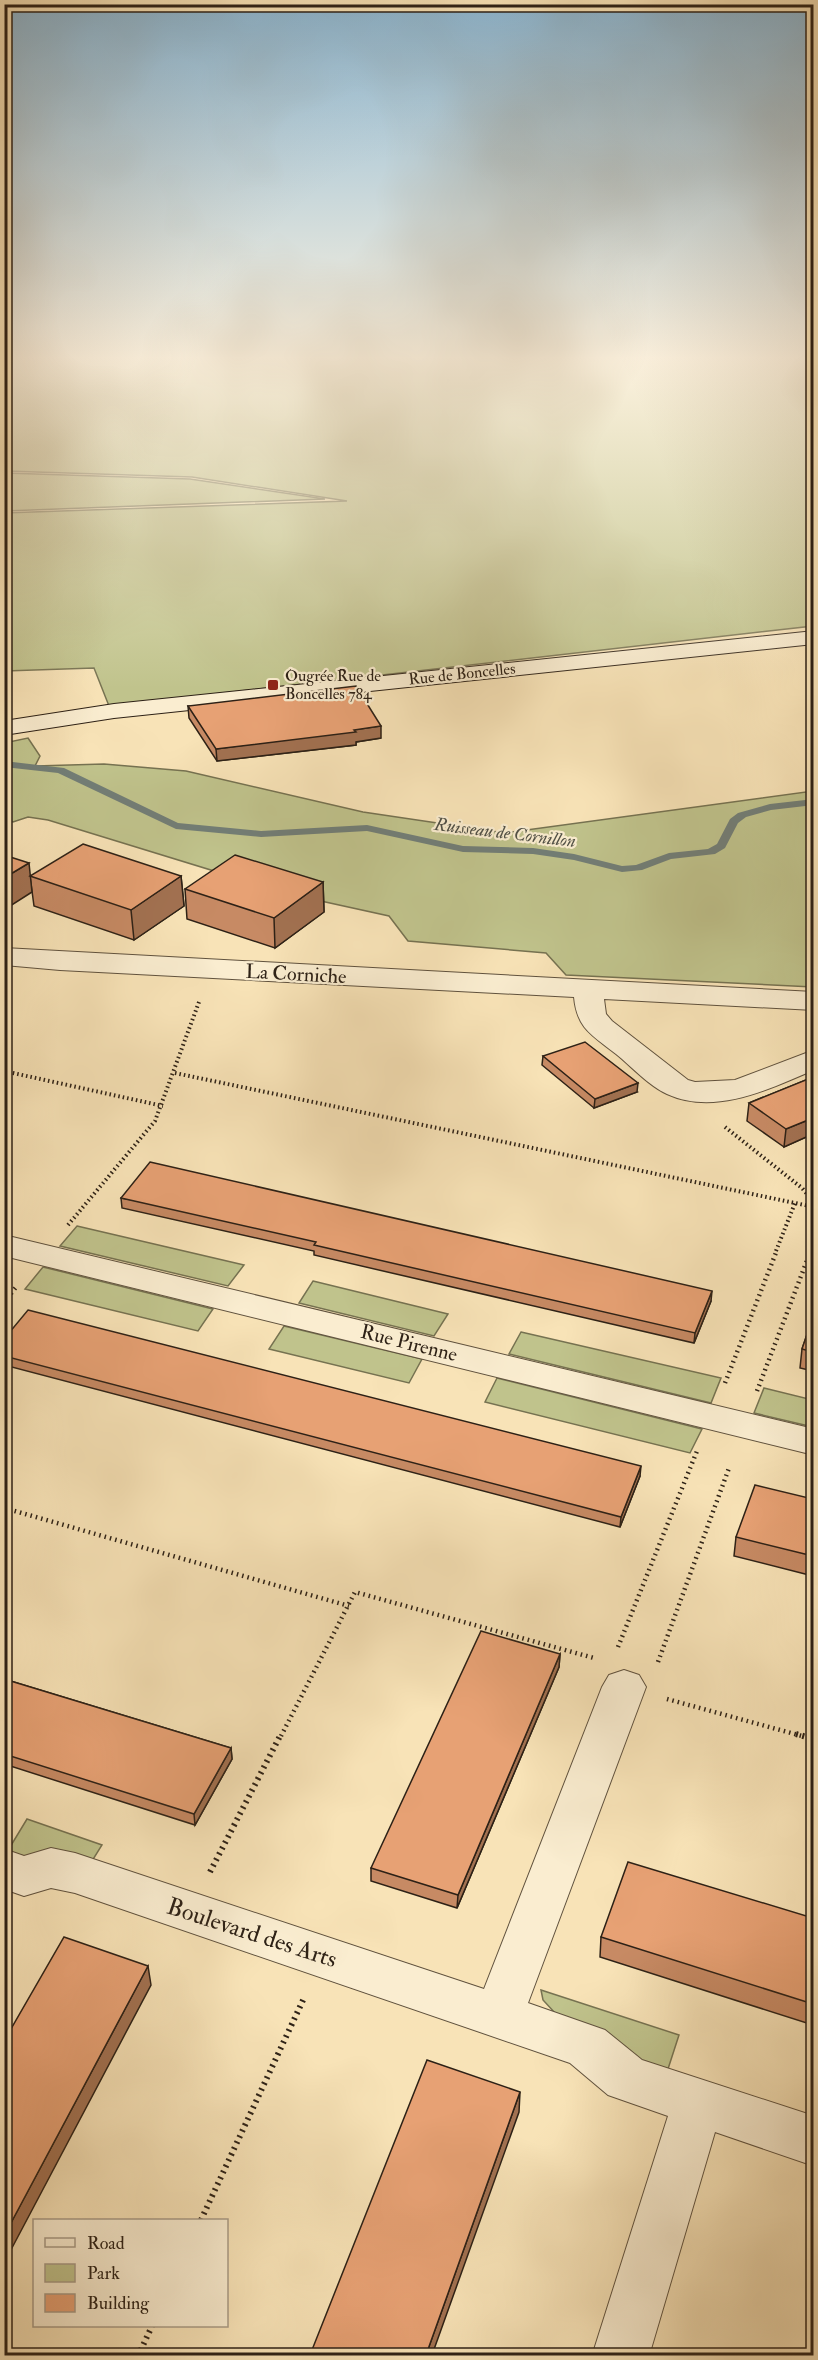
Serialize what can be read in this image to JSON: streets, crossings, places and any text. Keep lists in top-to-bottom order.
{
  "streets": {
    "street": [
      "Rue de Boncelles",
      "La Corniche",
      "Rue Pirenne",
      "Boulevard des Arts"
    ]
  },
  "water": ["Ruisseau de Cornillon"],
  "places": {
    "transit": ["Ougrée Rue de Boncelles 784"]
  },
  "legend": ["Road", "Park", "Building"]
}
